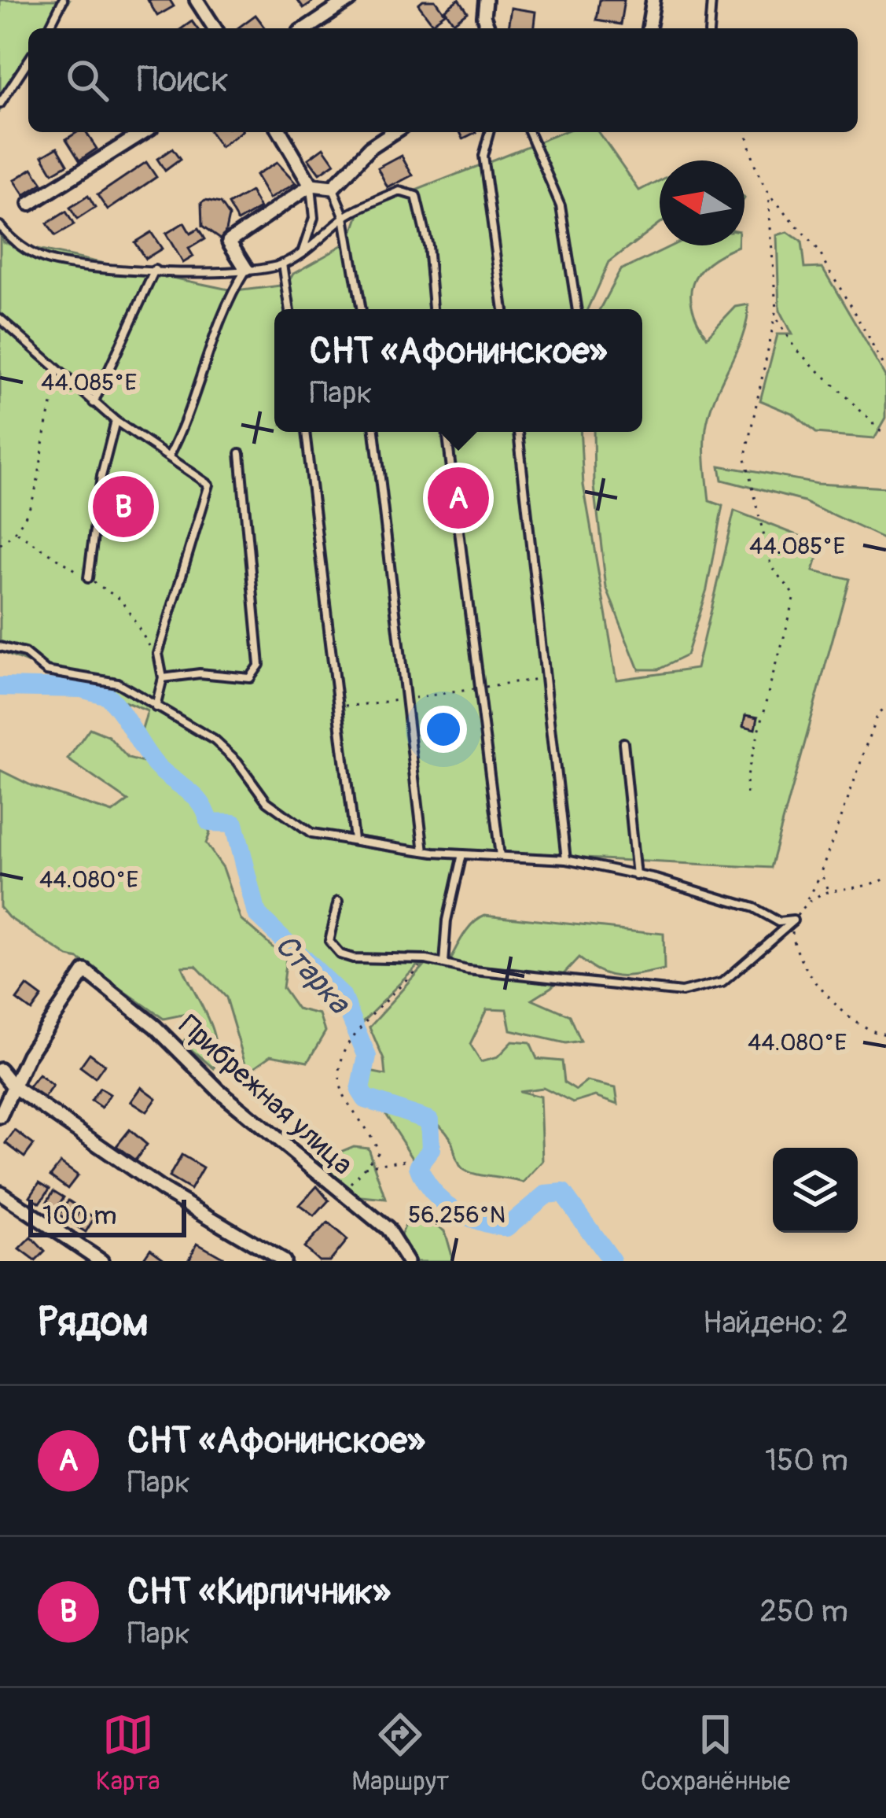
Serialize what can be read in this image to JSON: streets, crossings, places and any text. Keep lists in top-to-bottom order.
{
  "streets": {
    "street": ["Прибрежная улица"]
  },
  "water": ["Старка"],
  "scale_bar": "100 m",
  "north": "left",
  "page": {
    "search": "Поиск",
    "popup": ["СНТ «Афонинское»", "Парк"],
    "pins": ["A", "B"],
    "scale": "100 m",
    "heading": ["Рядом", "Найдено: 2"],
    "list": [
      {
        "mark": "A",
        "name": "СНТ «Афонинское»",
        "note": "Парк",
        "value": "150 m"
      },
      {
        "mark": "B",
        "name": "СНТ «Кирпичник»",
        "note": "Парк",
        "value": "250 m"
      }
    ],
    "nav": ["Карта", "Маршрут", "Сохранённые"]
  },
  "coordinates": ["44.085°E", "44.080°E", "56.256°N"]
}
